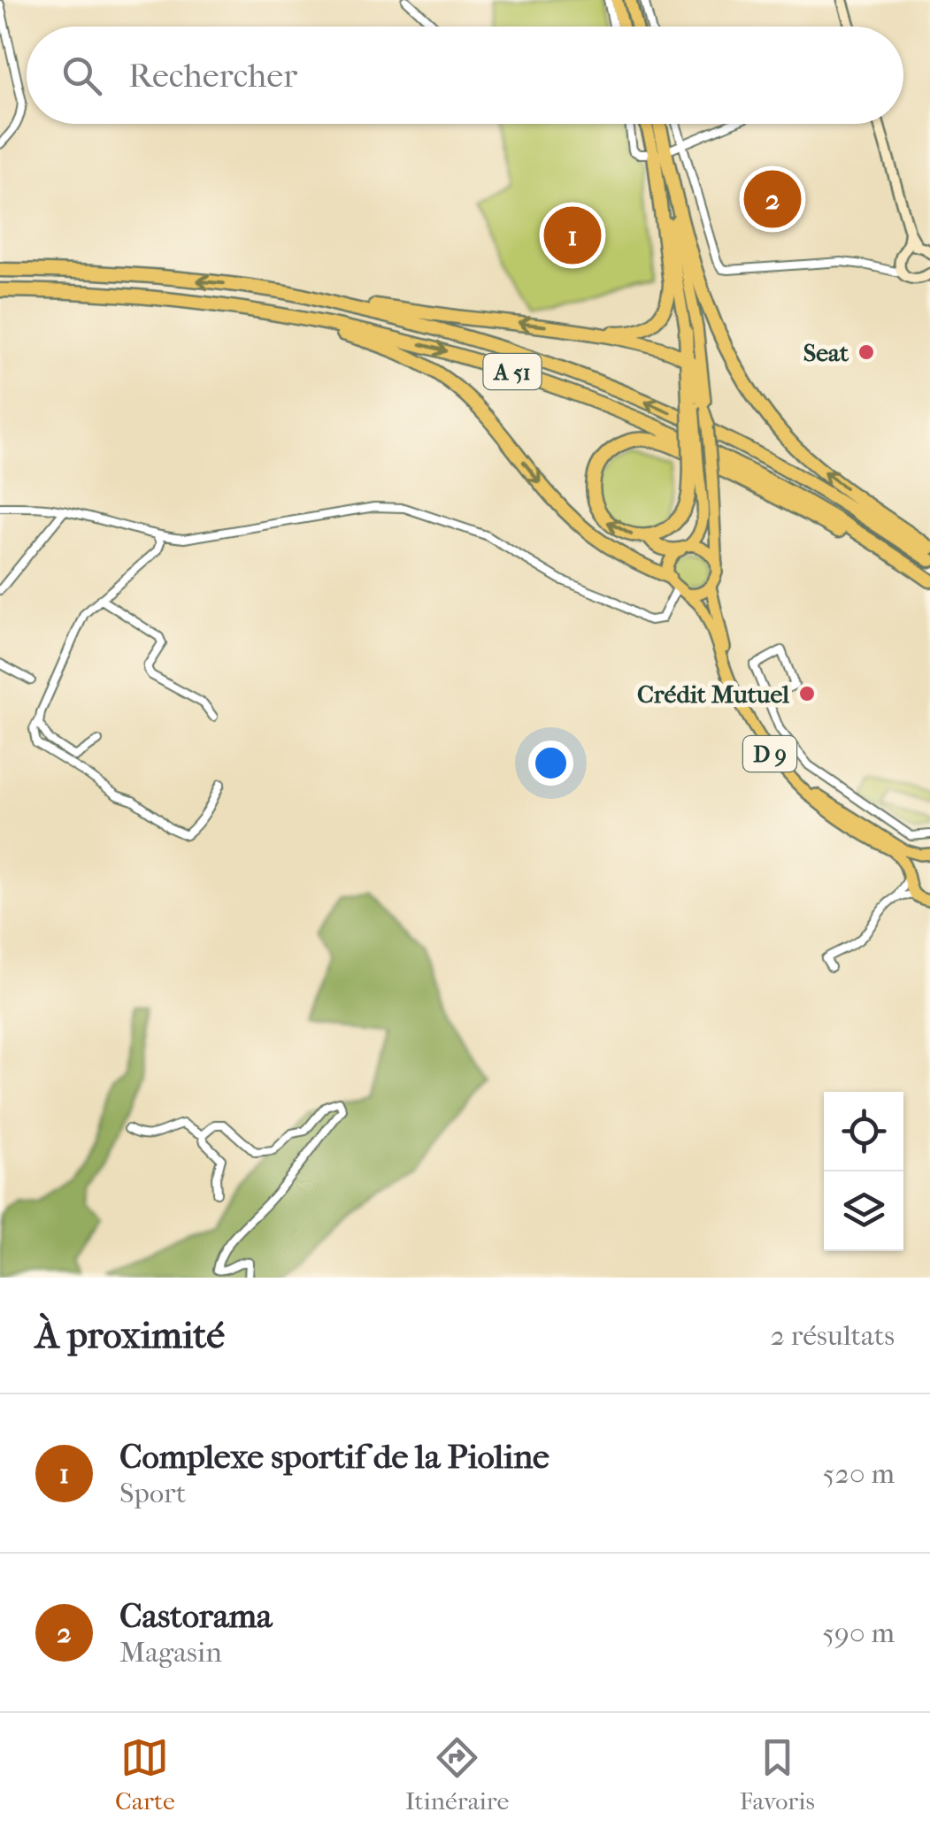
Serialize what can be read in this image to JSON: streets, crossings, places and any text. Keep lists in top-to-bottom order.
{
  "streets": {
    "highway": ["A 51"],
    "main road": ["D 9"]
  },
  "places": ["Seat", "Crédit Mutuel"],
  "page": {
    "search": "Rechercher",
    "pins": ["2", "1"],
    "heading": ["À proximité", "2 résultats"],
    "list": [
      {
        "mark": "1",
        "name": "Complexe sportif de la Pioline",
        "note": "Sport",
        "value": "520 m"
      },
      {
        "mark": "2",
        "name": "Castorama",
        "note": "Magasin",
        "value": "590 m"
      }
    ],
    "nav": ["Carte", "Itinéraire", "Favoris"]
  }
}
